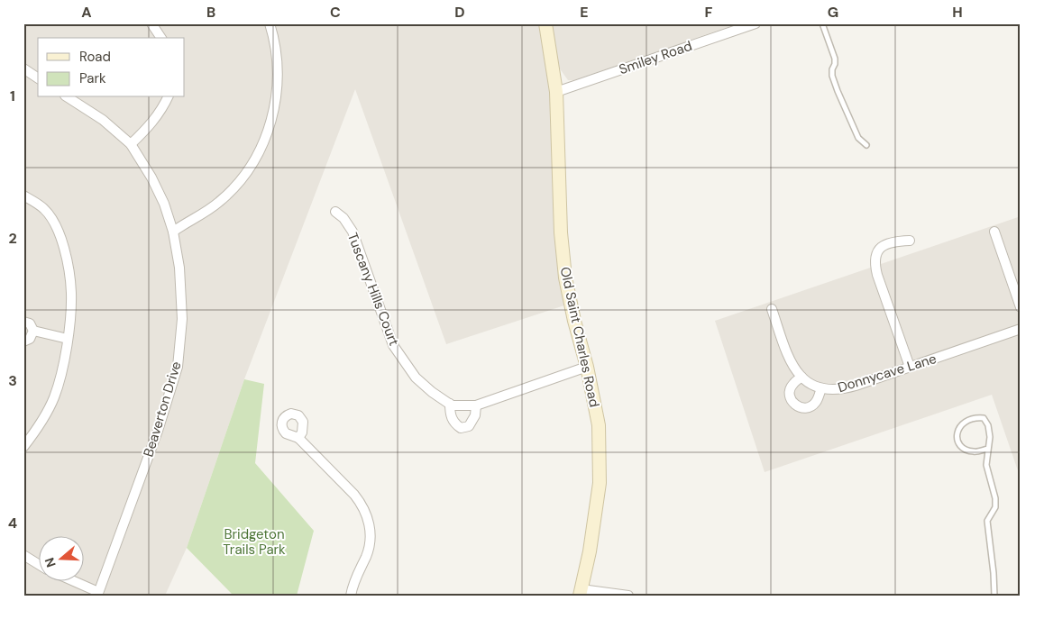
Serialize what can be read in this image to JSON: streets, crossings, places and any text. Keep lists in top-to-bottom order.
{
  "streets": {
    "street": [
      "Smiley Road",
      "Tuscany Hills Court",
      "Old Saint Charles Road",
      "Donnycave Lane",
      "Beaverton Drive"
    ]
  },
  "crossings": [
    ["Smiley Road", "Old Saint Charles Road"],
    ["Tuscany Hills Court", "Old Saint Charles Road"]
  ],
  "parks": ["Bridgeton Trails Park"],
  "legend": ["Road", "Park"],
  "north": "left",
  "grid": {
    "columns": [
      "A",
      "B",
      "C",
      "D",
      "E",
      "F",
      "G",
      "H"
    ],
    "rows": [
      "1",
      "2",
      "3",
      "4"
    ]
  }
}
